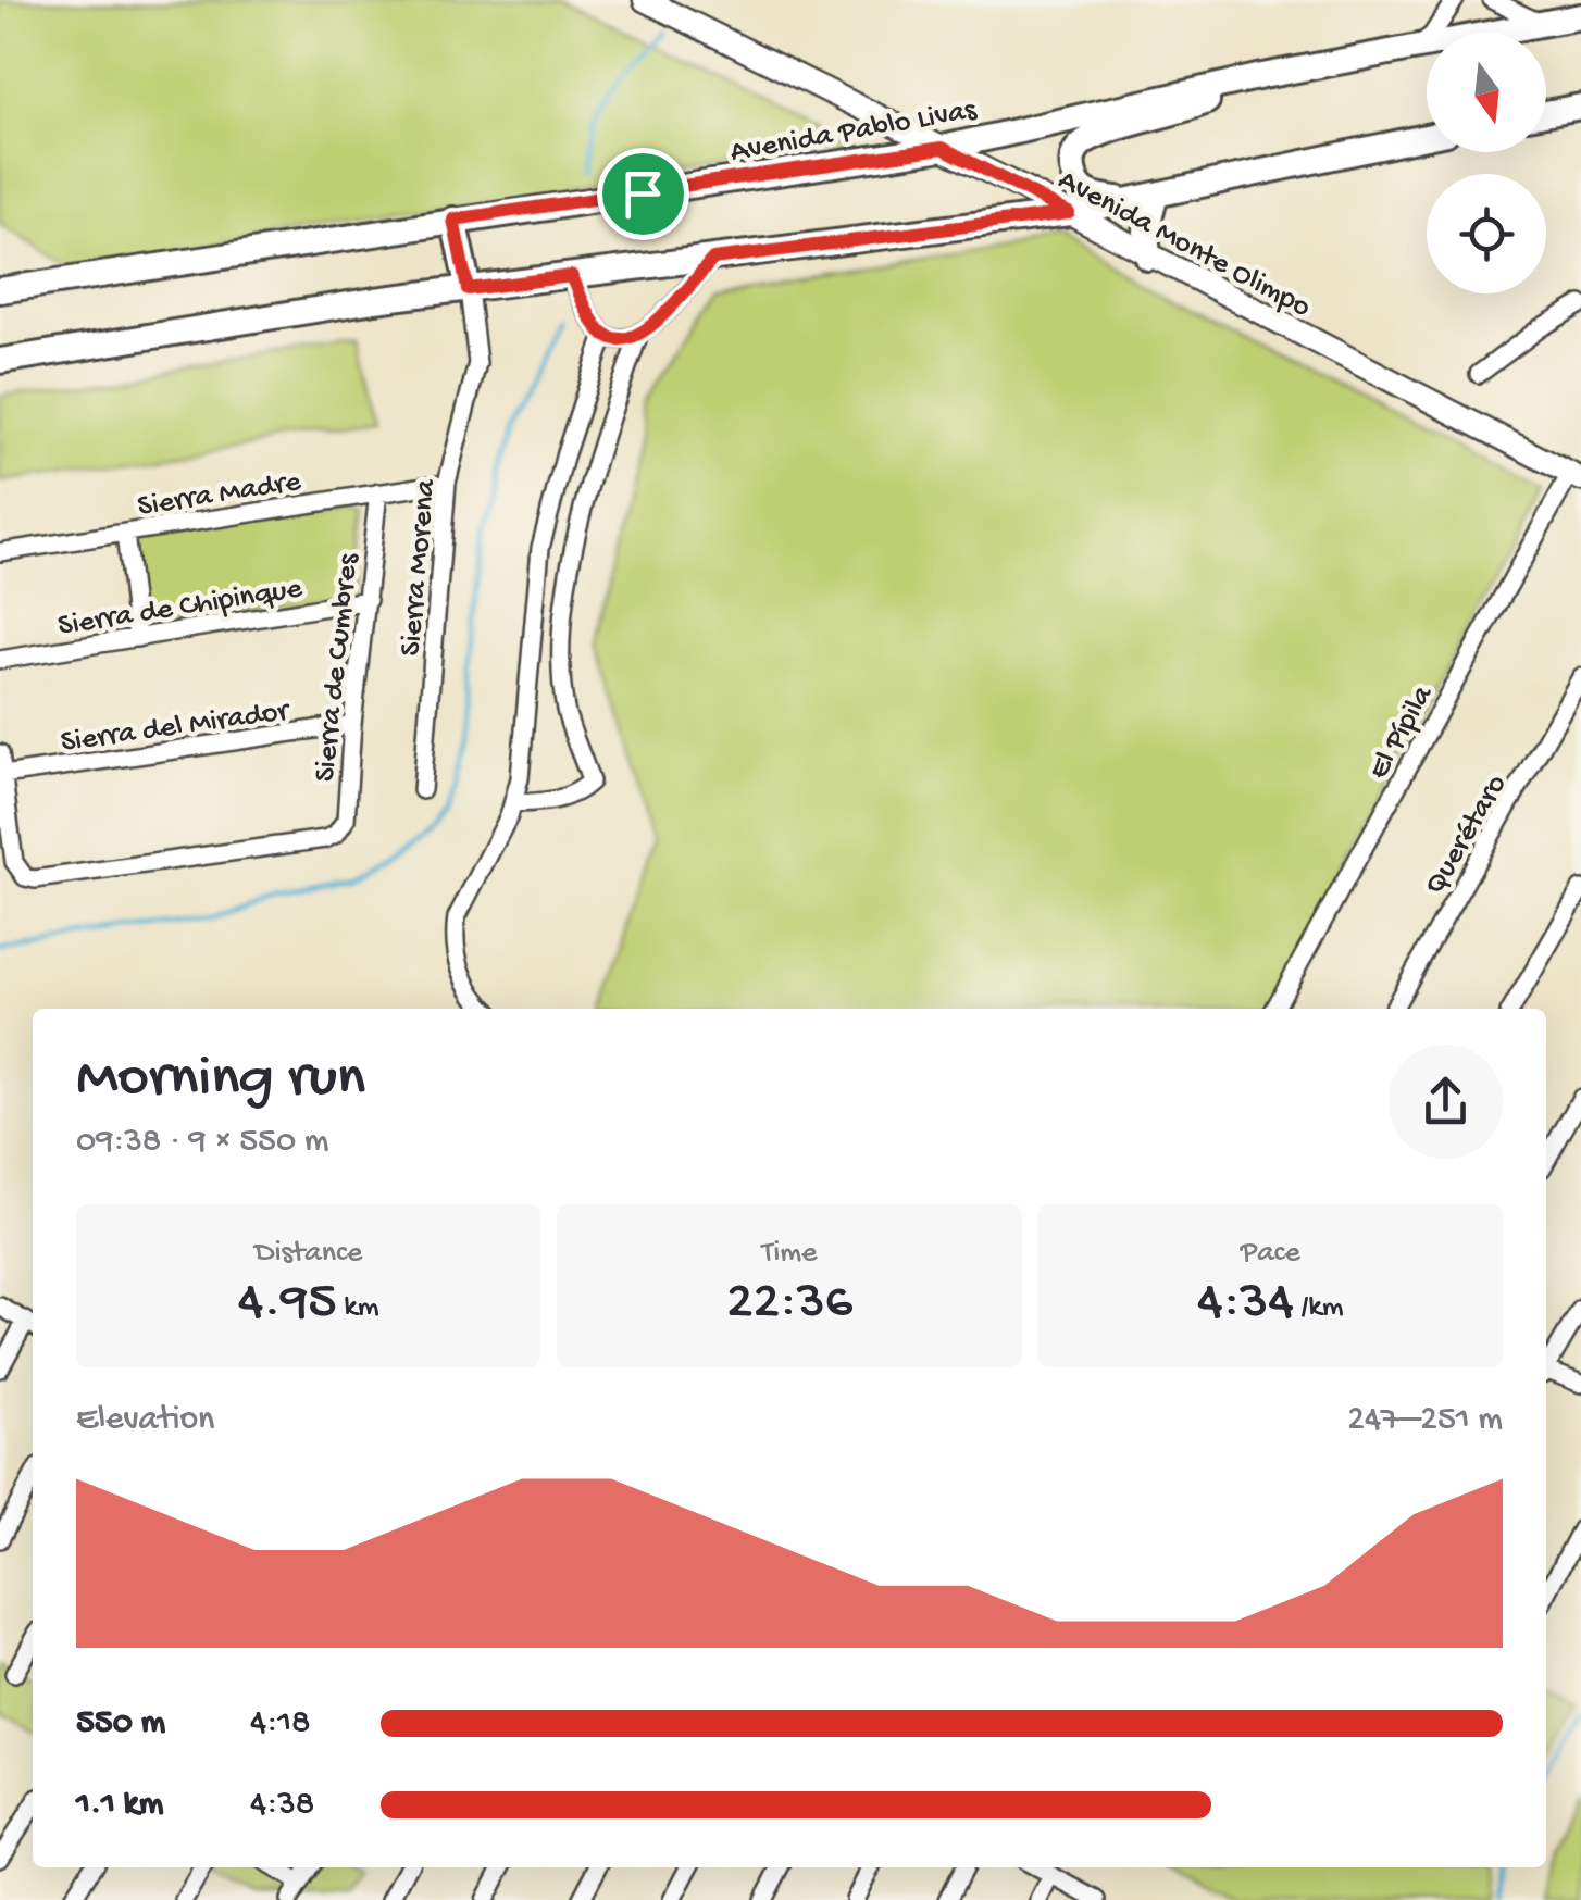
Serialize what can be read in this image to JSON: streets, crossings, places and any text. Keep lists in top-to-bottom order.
{
  "streets": {
    "main road": ["Avenida Pablo Livas"],
    "street": [
      "Avenida Monte Olimpo",
      "Sierra Madre",
      "Sierra Morena",
      "Sierra de Chipinque",
      "Sierra de Cumbres",
      "Sierra del Mirador",
      "El Pípila",
      "Querétaro"
    ]
  },
  "crossings": [
    ["Avenida Pablo Livas", "Avenida Monte Olimpo"],
    ["Avenida Monte Olimpo", "El Pípila"],
    ["Sierra Madre", "Sierra Morena"],
    ["Sierra Madre", "Sierra de Cumbres"],
    ["Sierra de Chipinque", "Sierra de Cumbres"],
    ["Sierra de Cumbres", "Sierra del Mirador"]
  ],
  "north": "bottom",
  "page": {
    "heading": ["Morning run", "09:38 · 9 × 550 m"],
    "stats": [
      ["Distance", "4.95 km"],
      ["Time", "22:36"],
      ["Pace", "4:34 /km"]
    ],
    "chart": ["Elevation", "247–251 m"],
    "list": [
      {
        "name": "550 m",
        "note": "4:18"
      },
      {
        "name": "1.1 km",
        "note": "4:38"
      }
    ]
  }
}
